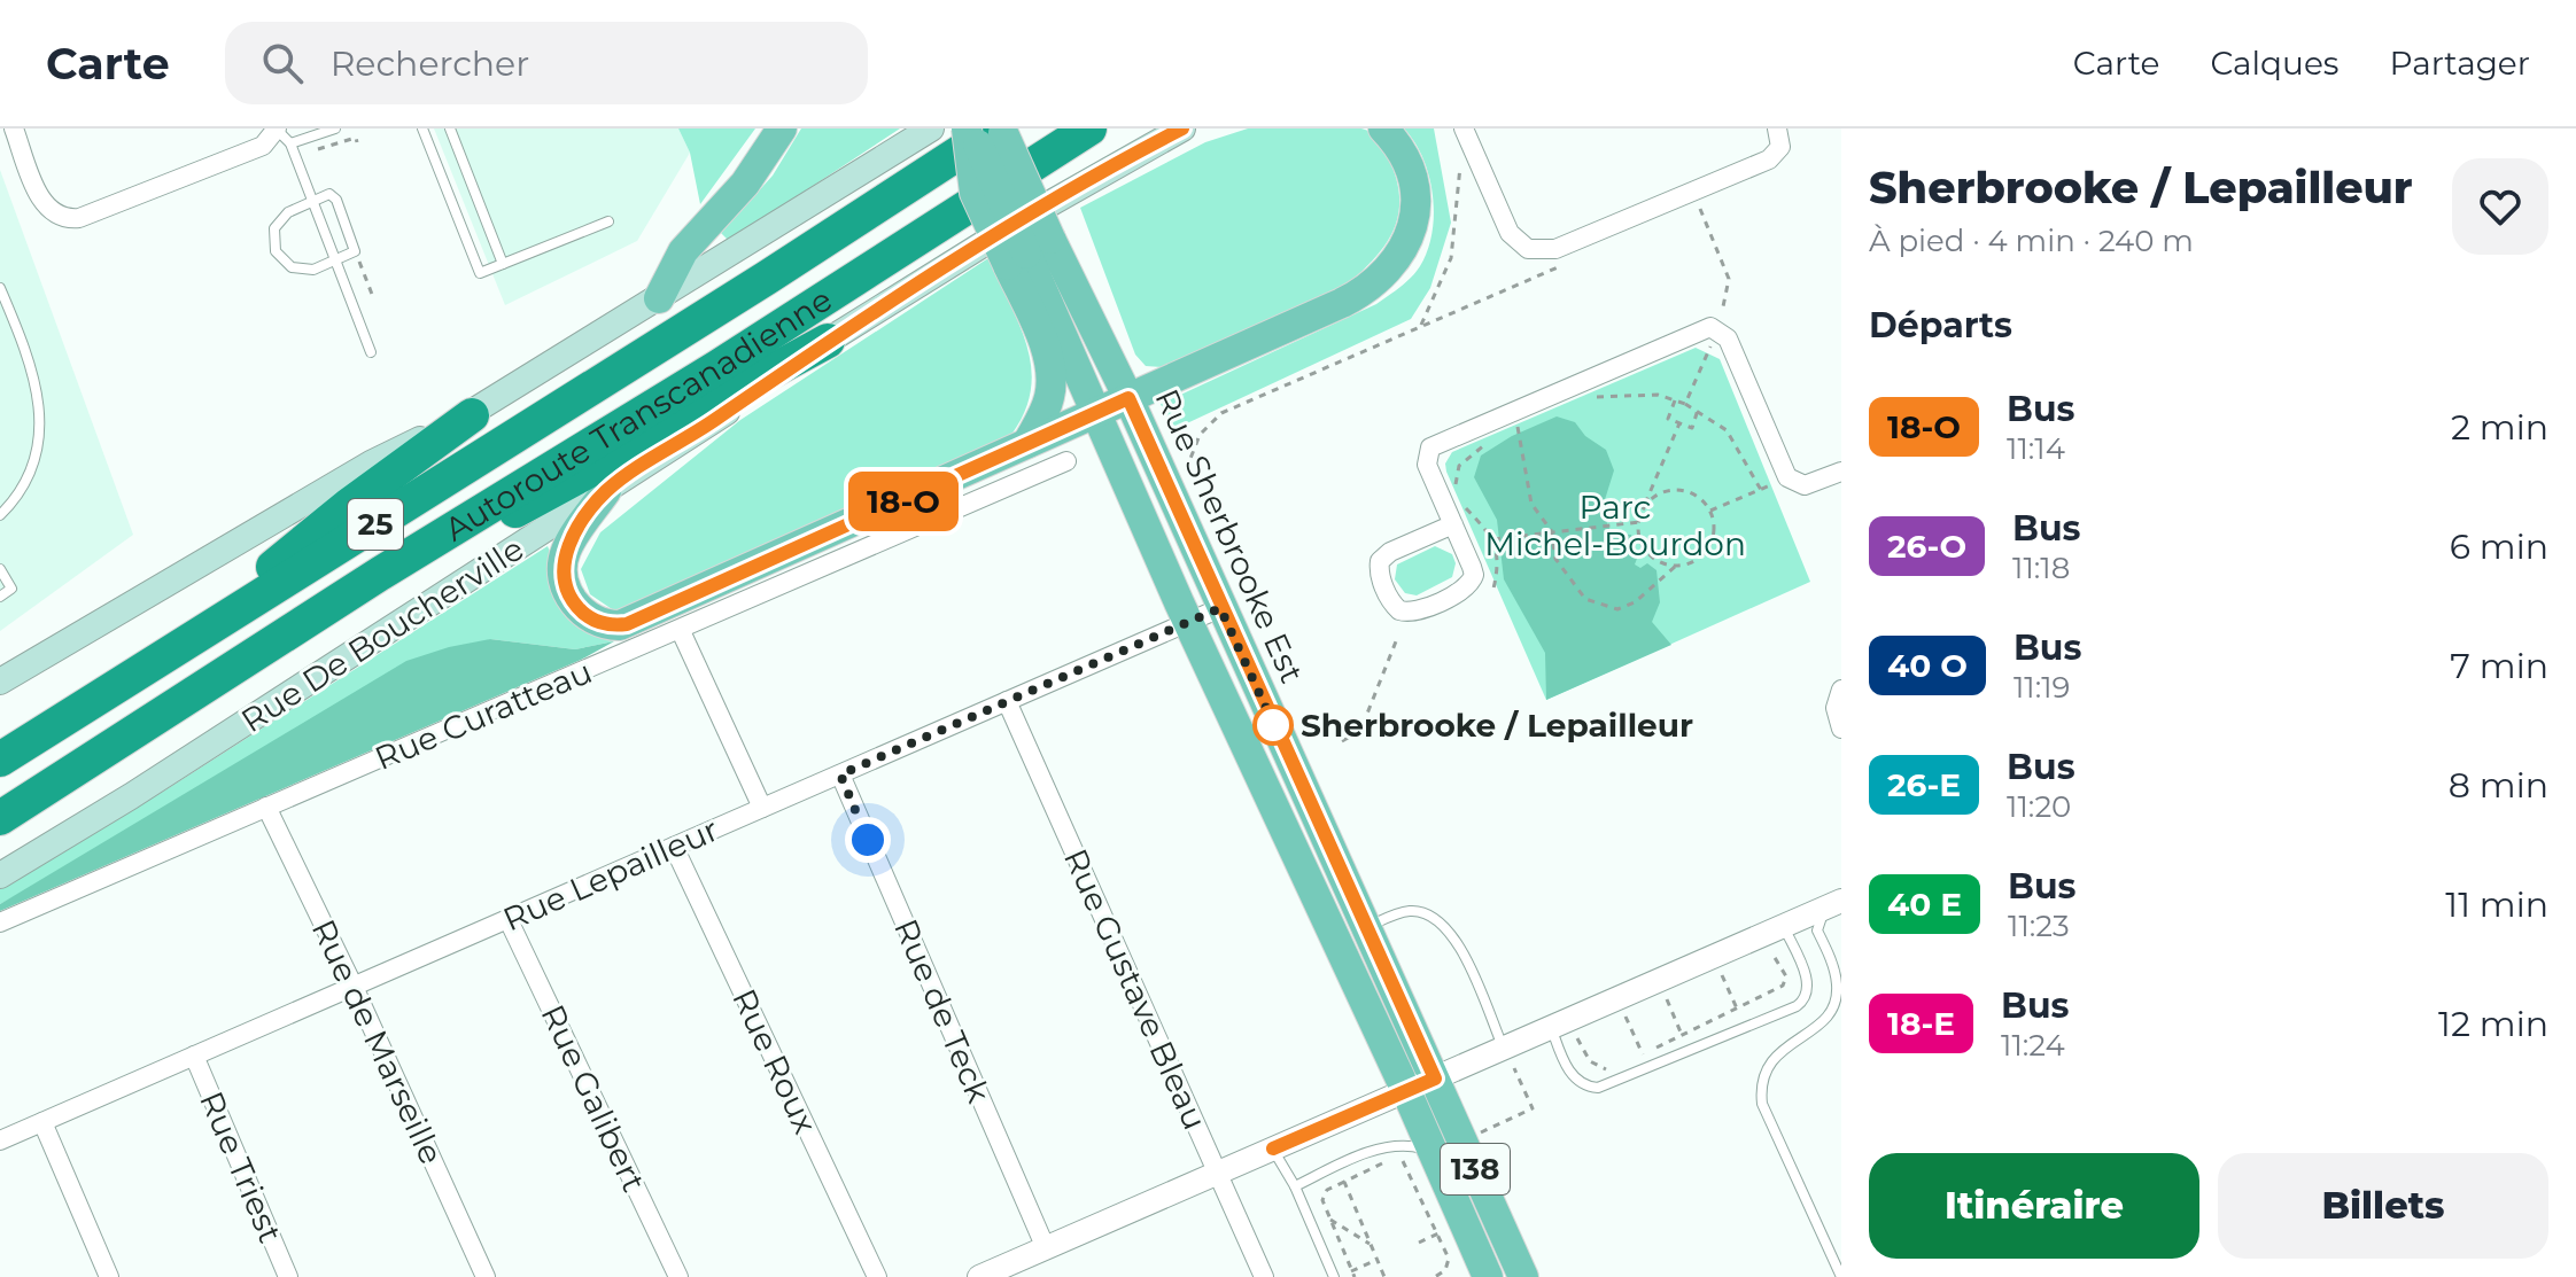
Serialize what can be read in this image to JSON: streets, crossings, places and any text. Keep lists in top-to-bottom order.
{
  "streets": {
    "highway": ["Autoroute Transcanadienne", "25"],
    "main road": ["Rue Sherbrooke Est", "Rue De Boucherville", "138"],
    "street": [
      "Rue Curatteau",
      "Rue Lepailleur",
      "Rue Gustave Bleau",
      "Rue de Teck",
      "Rue de Marseille",
      "Rue Roux",
      "Rue Galibert",
      "Rue Triest"
    ]
  },
  "crossings": [
    ["Autoroute Transcanadienne", "Rue Sherbrooke Est"],
    ["Rue Sherbrooke Est", "Rue Lepailleur"],
    ["Rue Curatteau", "Rue de Marseille"],
    ["Rue Lepailleur", "Rue Gustave Bleau"],
    ["Rue Lepailleur", "Rue de Teck"],
    ["Rue Lepailleur", "Rue de Marseille"],
    ["Rue Lepailleur", "Rue Roux"],
    ["Rue Lepailleur", "Rue Galibert"],
    ["Rue Lepailleur", "Rue Triest"]
  ],
  "parks": ["Parc Michel-Bourdon"],
  "places": ["Sherbrooke / Lepailleur"],
  "lines": ["bus line 18-O"],
  "page": {
    "header": "Carte",
    "search": "Rechercher",
    "nav": ["Carte", "Calques", "Partager"],
    "on_map": "18-O",
    "heading": [
      ["Sherbrooke / Lepailleur", "À pied · 4 min · 240 m"],
      "Départs"
    ],
    "list": [
      {
        "mark": "18-O",
        "name": "Bus",
        "note": "11:14",
        "value": "2 min"
      },
      {
        "mark": "26-O",
        "name": "Bus",
        "note": "11:18",
        "value": "6 min"
      },
      {
        "mark": "40 O",
        "name": "Bus",
        "note": "11:19",
        "value": "7 min"
      },
      {
        "mark": "26-E",
        "name": "Bus",
        "note": "11:20",
        "value": "8 min"
      },
      {
        "mark": "40 E",
        "name": "Bus",
        "note": "11:23",
        "value": "11 min"
      },
      {
        "mark": "18-E",
        "name": "Bus",
        "note": "11:24",
        "value": "12 min"
      }
    ],
    "buttons": ["Itinéraire", "Billets"]
  }
}
